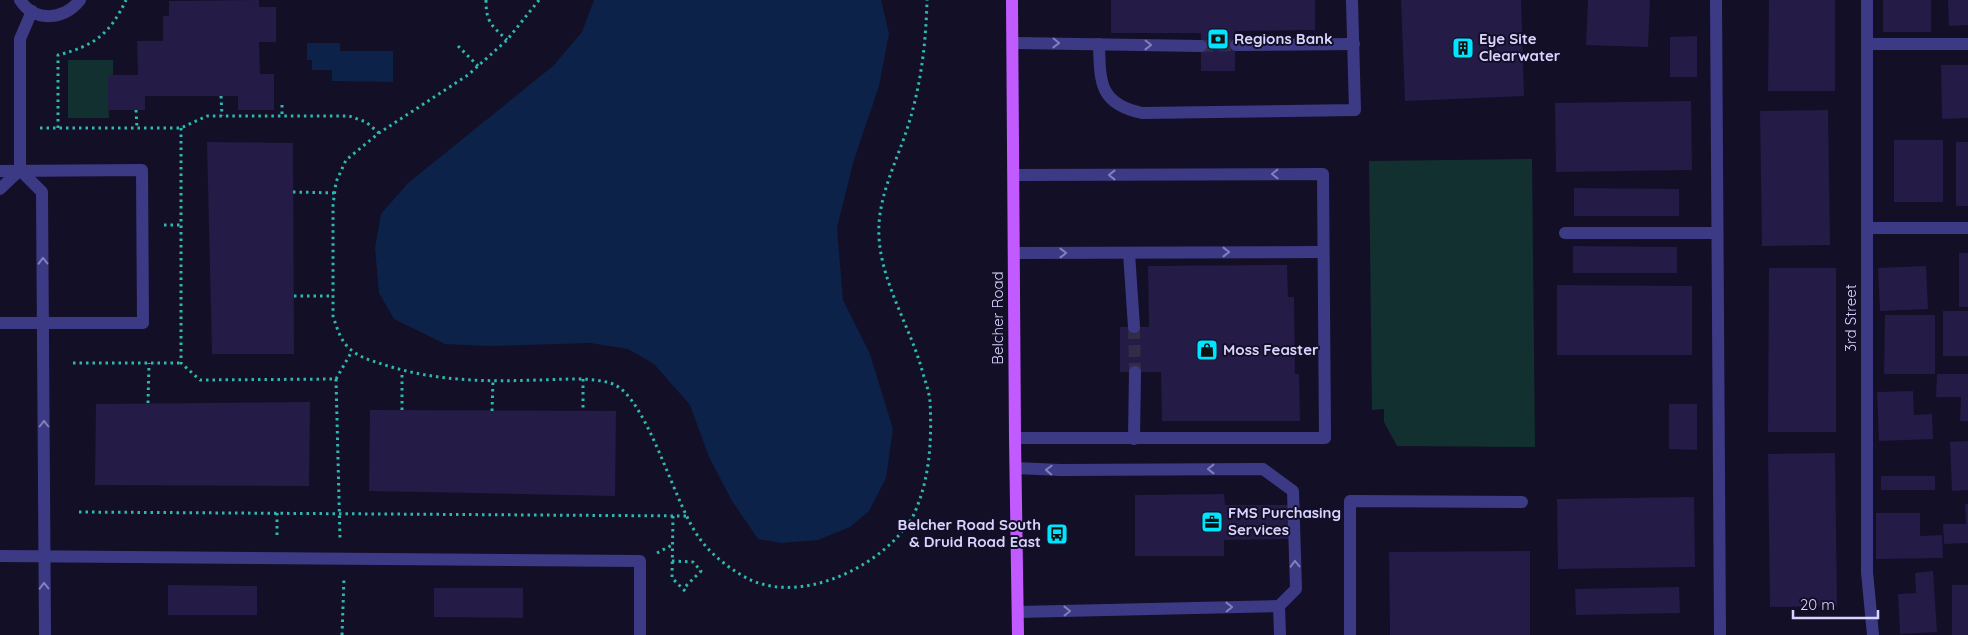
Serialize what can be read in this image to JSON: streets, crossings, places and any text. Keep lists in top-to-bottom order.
{
  "streets": {
    "main road": ["Belcher Road"],
    "street": ["3rd Street"]
  },
  "places": {
    "bank": ["Regions Bank"],
    "building": ["Eye Site Clearwater"],
    "shop": ["Moss Feaster"],
    "office": ["FMS Purchasing Services"],
    "bus stop": ["Belcher Road South & Druid Road East"]
  },
  "scale_bar": "20 m"
}
